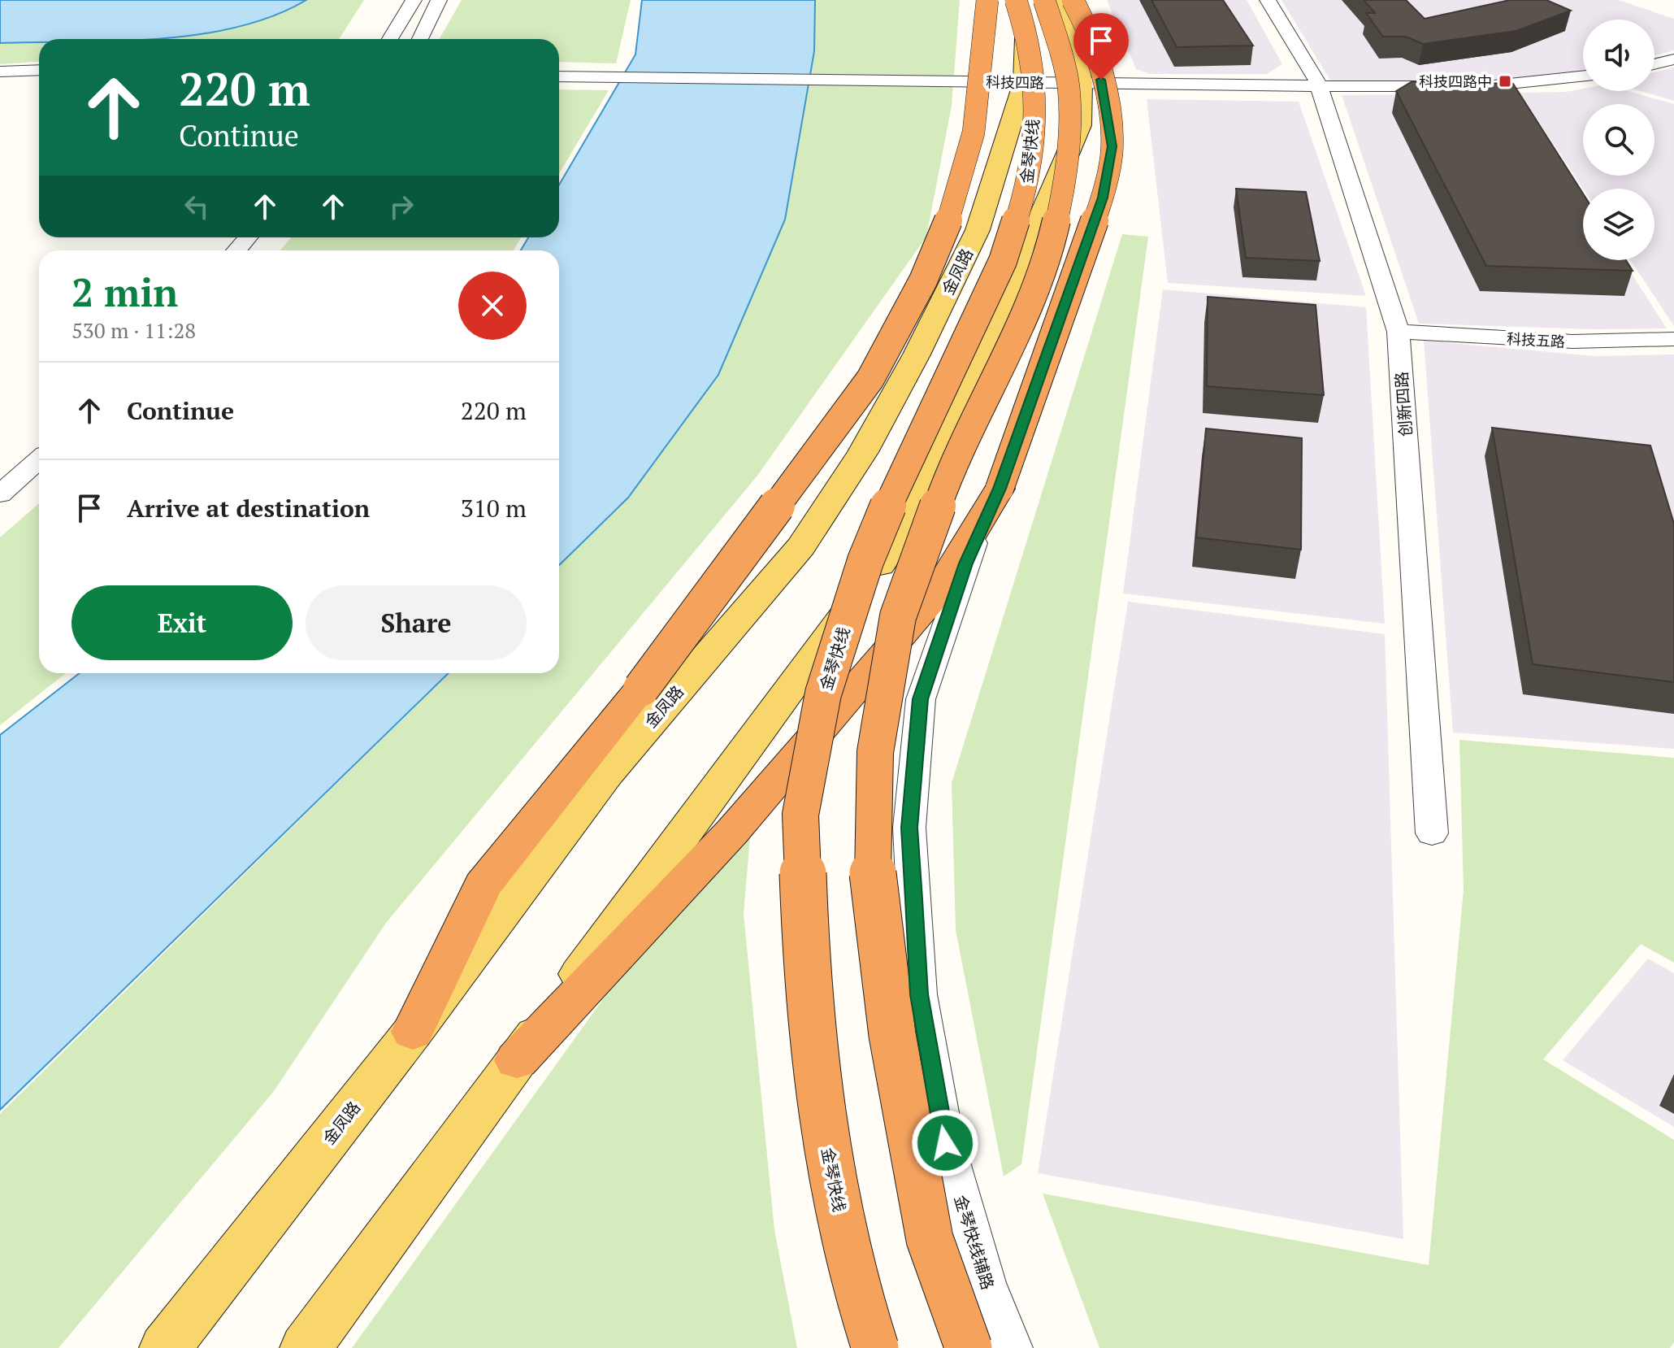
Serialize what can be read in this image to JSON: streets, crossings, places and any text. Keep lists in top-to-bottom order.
{
  "streets": {
    "highway": ["金琴快线"],
    "main road": ["金凤路"],
    "street": [
      "科技四路",
      "科技五路",
      "创新四路",
      "金琴快线辅路"
    ]
  },
  "crossings": [
    ["科技四路", "金凤路"],
    ["科技四路", "创新四路"],
    ["科技五路", "创新四路"]
  ],
  "places": {
    "transit": ["科技四路中"]
  },
  "page": {
    "turn": ["220 m", "Continue"],
    "heading": ["2 min", "530 m · 11:28"],
    "list": [
      {
        "name": "Continue",
        "value": "220 m"
      },
      {
        "name": "Arrive at destination",
        "value": "310 m"
      }
    ],
    "buttons": ["Exit", "Share"]
  }
}
